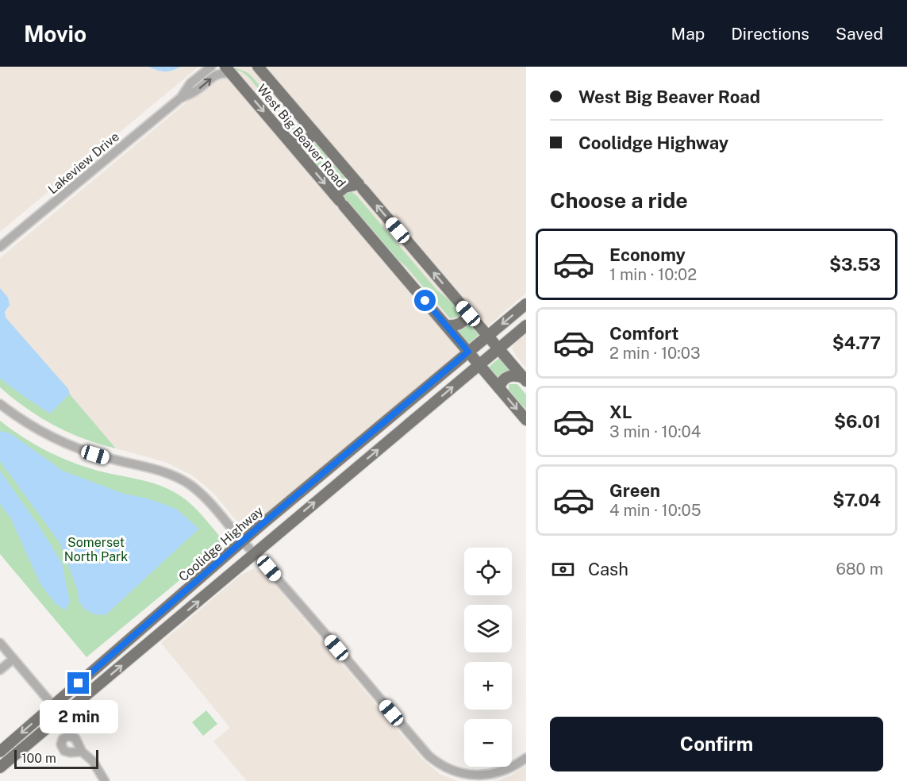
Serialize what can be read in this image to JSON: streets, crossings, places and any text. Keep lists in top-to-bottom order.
{
  "streets": {
    "main road": ["West Big Beaver Road", "Coolidge Highway"],
    "street": ["Lakeview Drive"]
  },
  "crossings": [
    ["West Big Beaver Road", "Lakeview Drive"],
    ["West Big Beaver Road", "Coolidge Highway"]
  ],
  "parks": ["Somerset North Park"],
  "scale_bar": "100 m",
  "page": {
    "header": "Movio",
    "nav": ["Map", "Directions", "Saved"],
    "banner": ["West Big Beaver Road", "Coolidge Highway"],
    "heading": "Choose a ride",
    "list": [
      {
        "name": "Economy",
        "note": "1 min · 10:02",
        "value": "$3.53"
      },
      {
        "name": "Comfort",
        "note": "2 min · 10:03",
        "value": "$4.77"
      },
      {
        "name": "XL",
        "note": "3 min · 10:04",
        "value": "$6.01"
      },
      {
        "name": "Green",
        "note": "4 min · 10:05",
        "value": "$7.04"
      }
    ],
    "pay": ["Cash", "680 m"],
    "map_buttons": ["+", "−"],
    "bubble": "2 min",
    "buttons": "Confirm",
    "scale": "100 m"
  }
}
